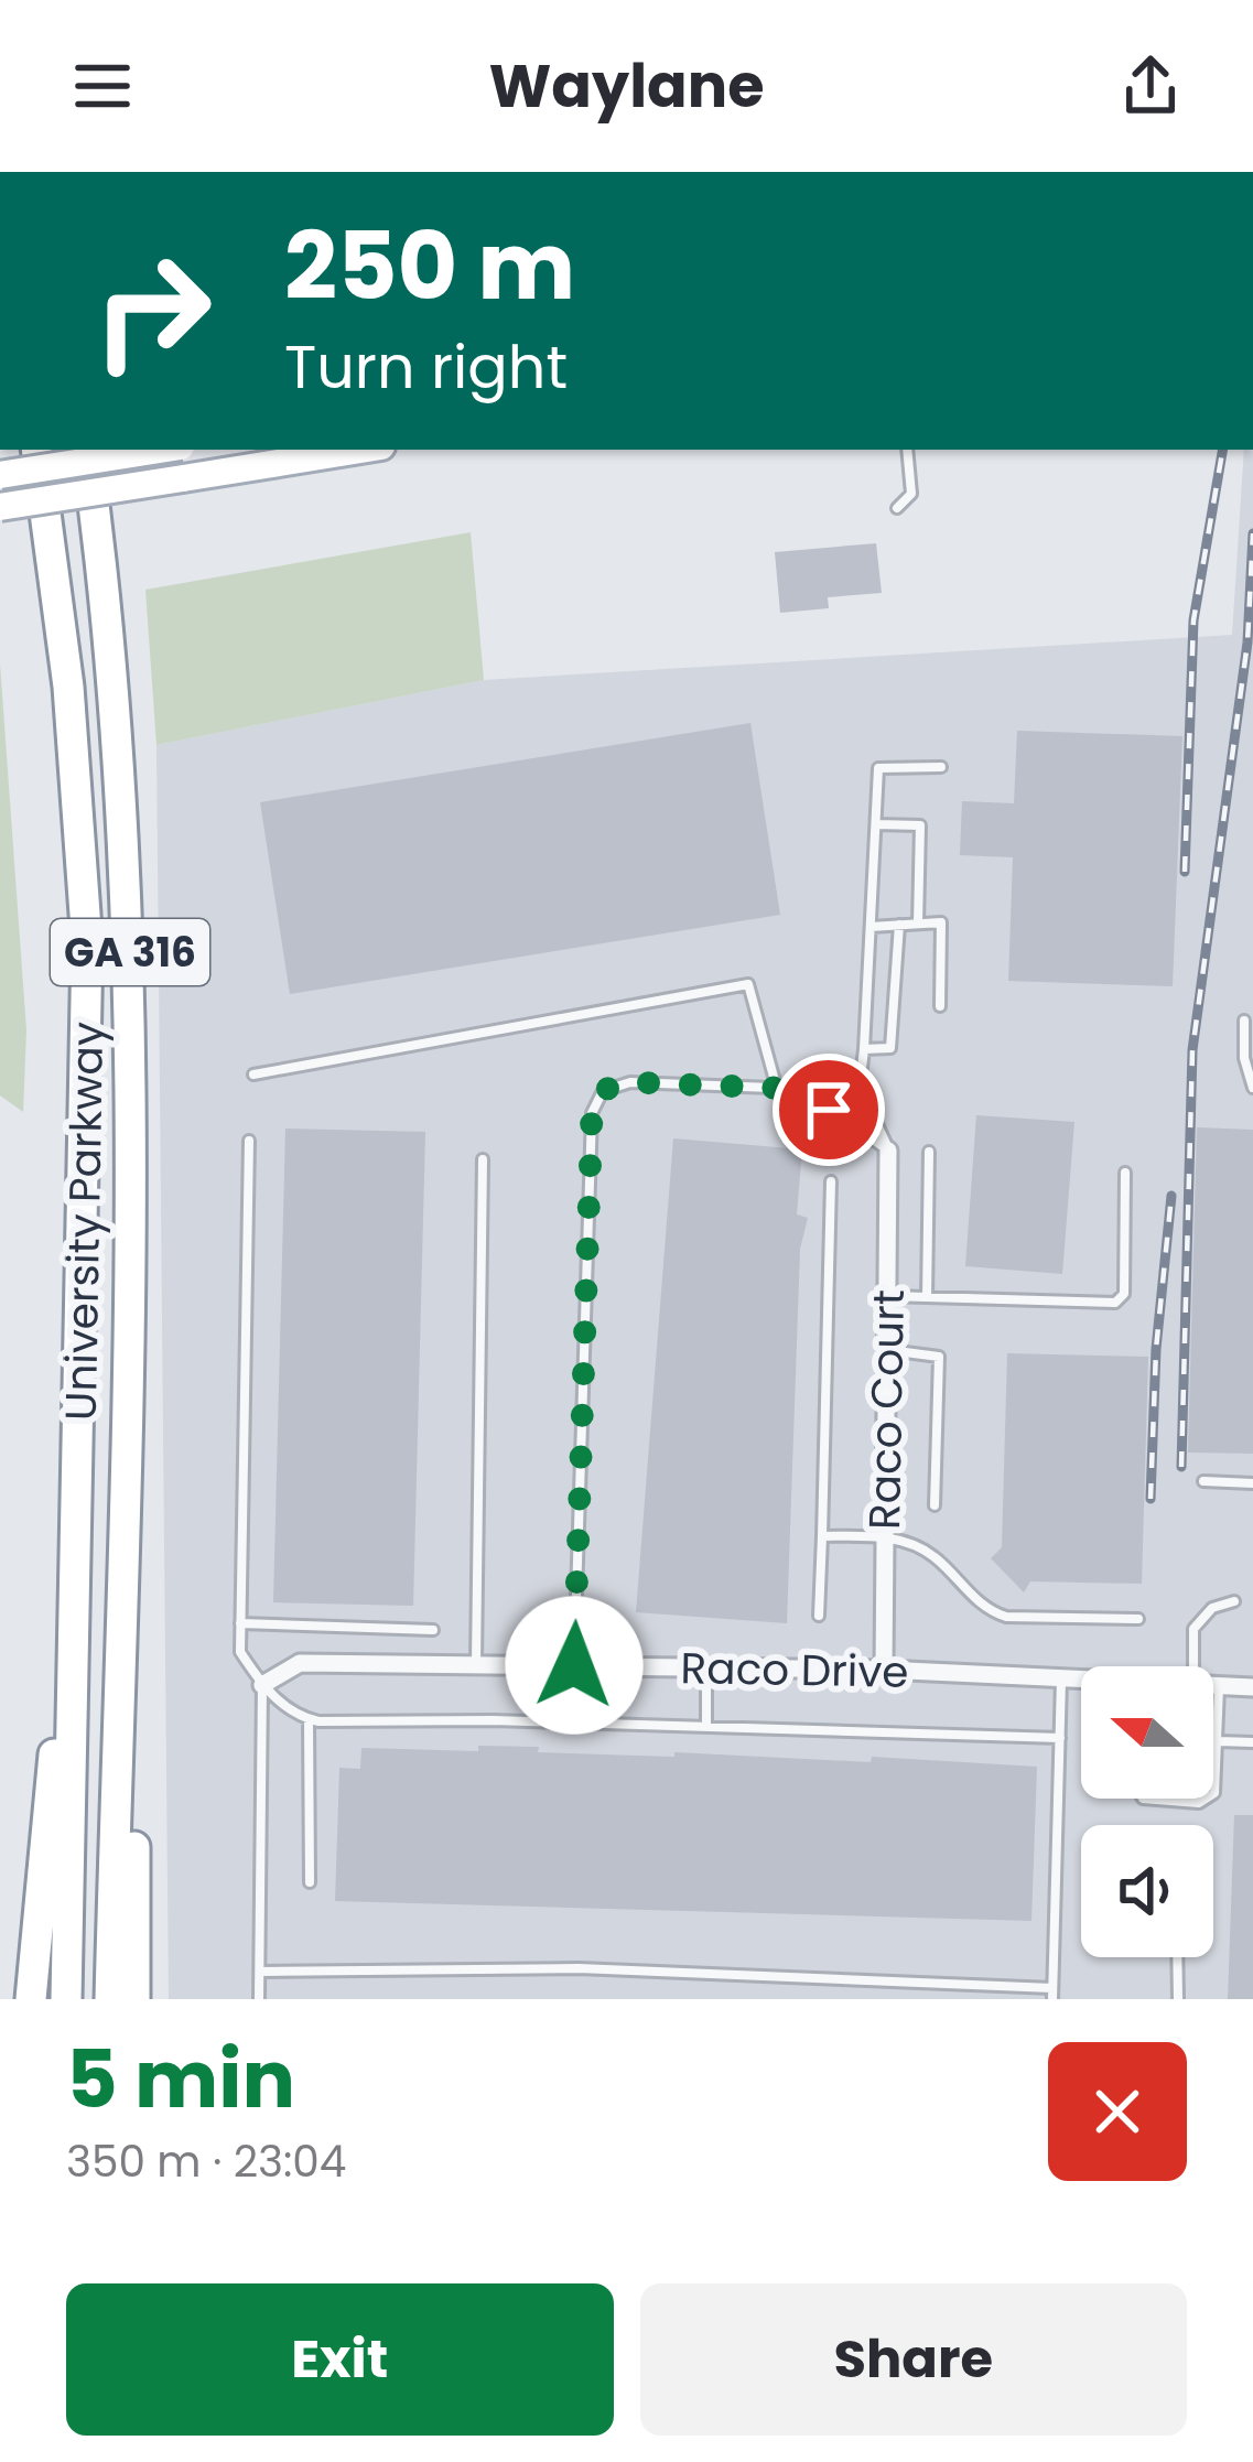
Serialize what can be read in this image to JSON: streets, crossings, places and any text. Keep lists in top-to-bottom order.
{
  "streets": {
    "highway": ["GA 316", "University Parkway"],
    "street": ["Raco Court", "Raco Drive"]
  },
  "crossings": [
    ["Raco Court", "Raco Drive"]
  ],
  "north": "left",
  "page": {
    "header": "Waylane",
    "turn": ["250 m", "Turn right"],
    "heading": ["5 min", "350 m · 23:04"],
    "buttons": ["Exit", "Share"]
  }
}
